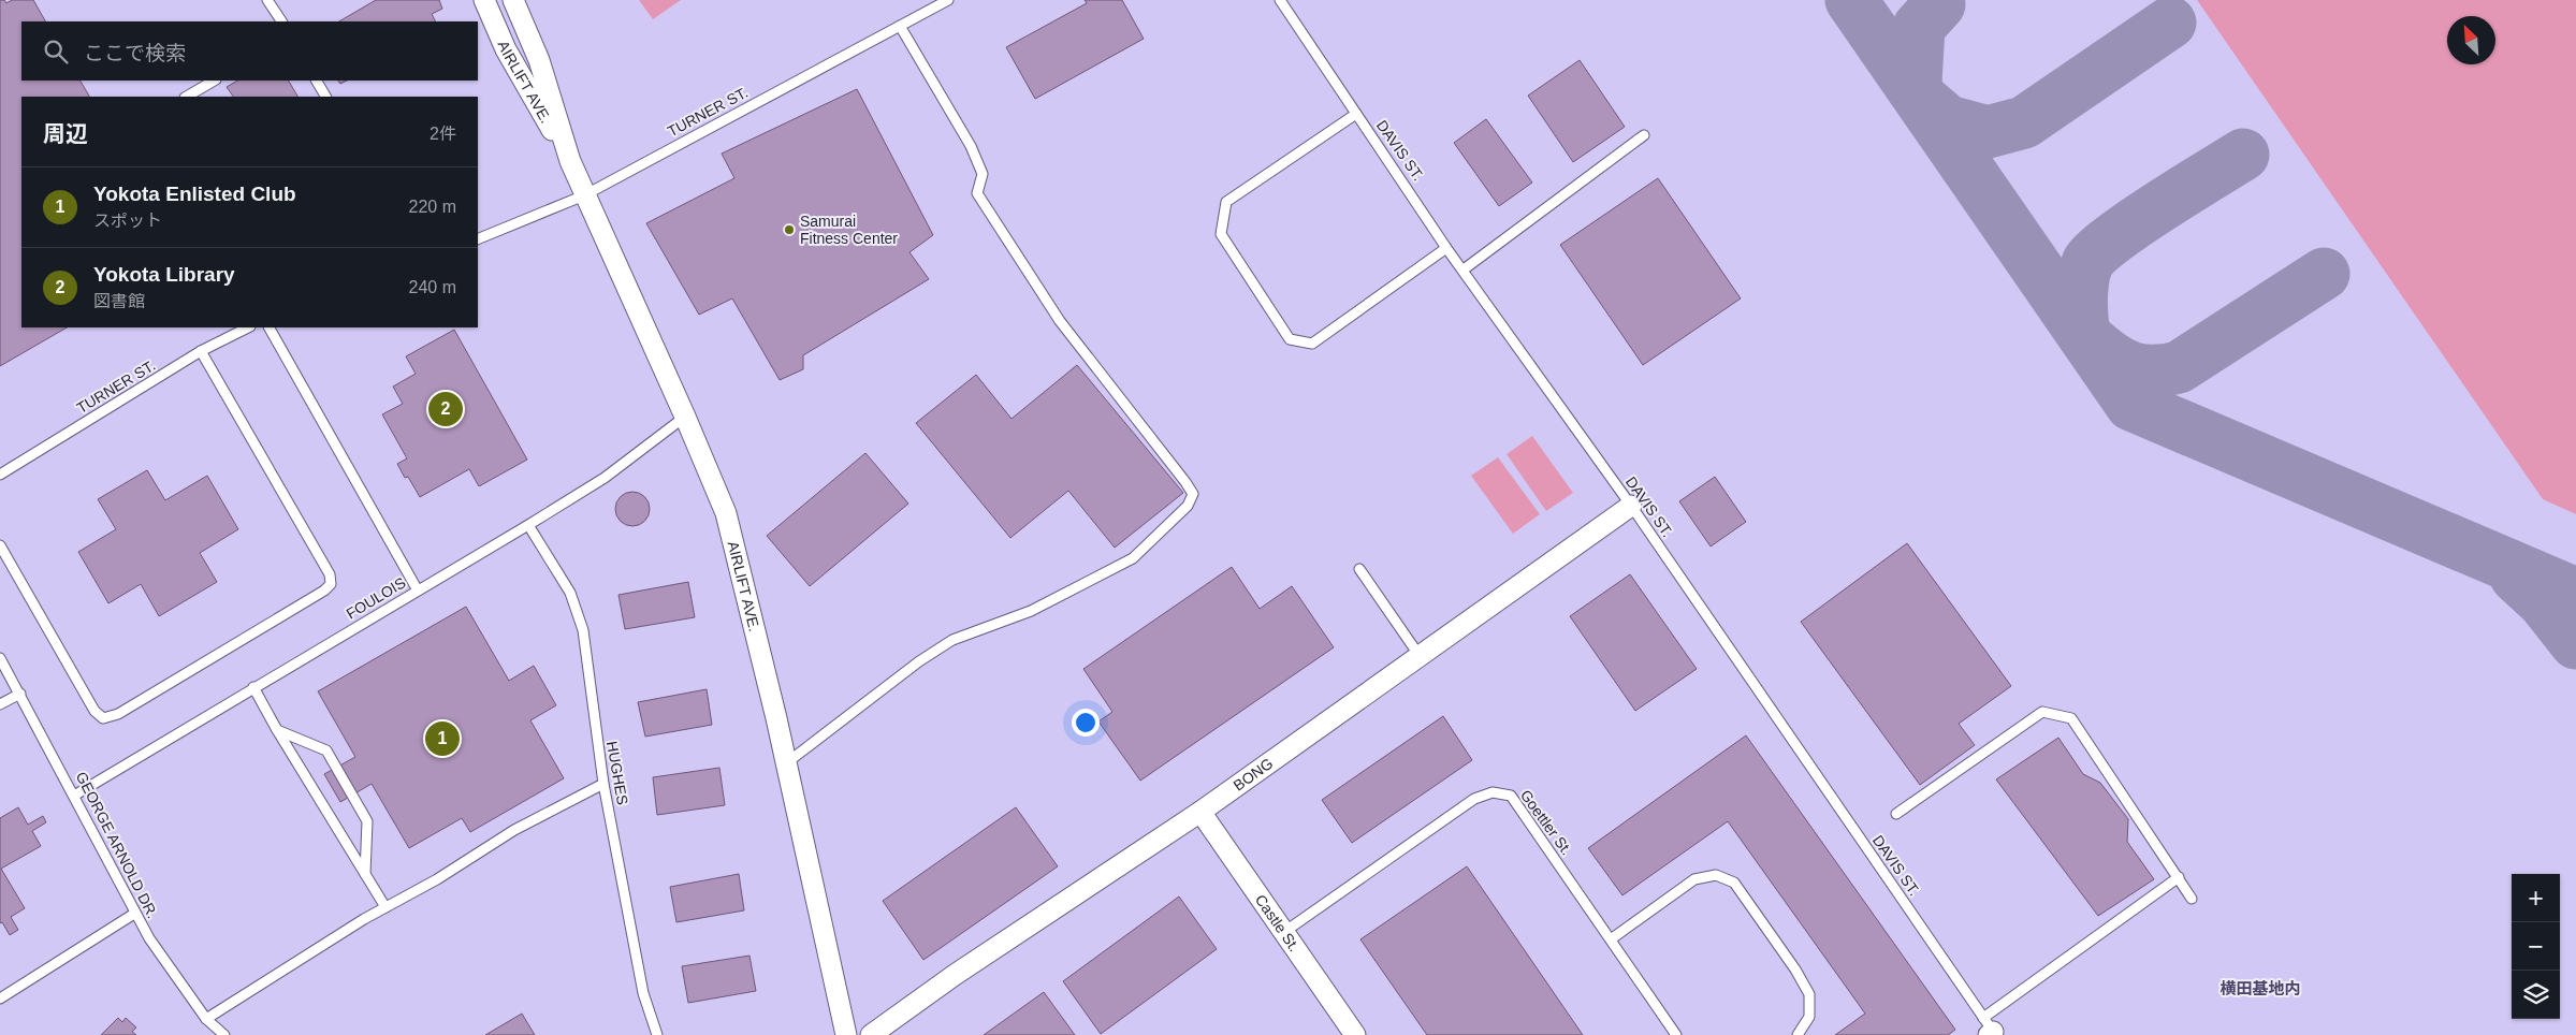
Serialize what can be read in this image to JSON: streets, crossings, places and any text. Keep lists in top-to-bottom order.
{
  "streets": {
    "street": ["AIRLIFT AVE.", "BONG", "Castle St."],
    "lane": [
      "TURNER ST.",
      "DAVIS ST.",
      "FOULOIS",
      "HUGHES",
      "Goettler St.",
      "GEORGE ARNOLD DR."
    ]
  },
  "crossings": [
    ["AIRLIFT AVE.", "TURNER ST."],
    ["AIRLIFT AVE.", "FOULOIS"],
    ["DAVIS ST.", "BONG"],
    ["FOULOIS", "HUGHES"],
    ["FOULOIS", "GEORGE ARNOLD DR."],
    ["BONG", "Castle St."],
    ["Goettler St.", "Castle St."]
  ],
  "districts": ["横田基地内"],
  "places": ["Samurai Fitness Center"],
  "north": "top left",
  "page": {
    "search": "ここで検索",
    "heading": ["周辺", "2件"],
    "list": [
      {
        "mark": "1",
        "name": "Yokota Enlisted Club",
        "note": "スポット",
        "value": "220 m"
      },
      {
        "mark": "2",
        "name": "Yokota Library",
        "note": "図書館",
        "value": "240 m"
      }
    ],
    "pins": ["2", "1"],
    "map_buttons": ["+", "−"]
  }
}
